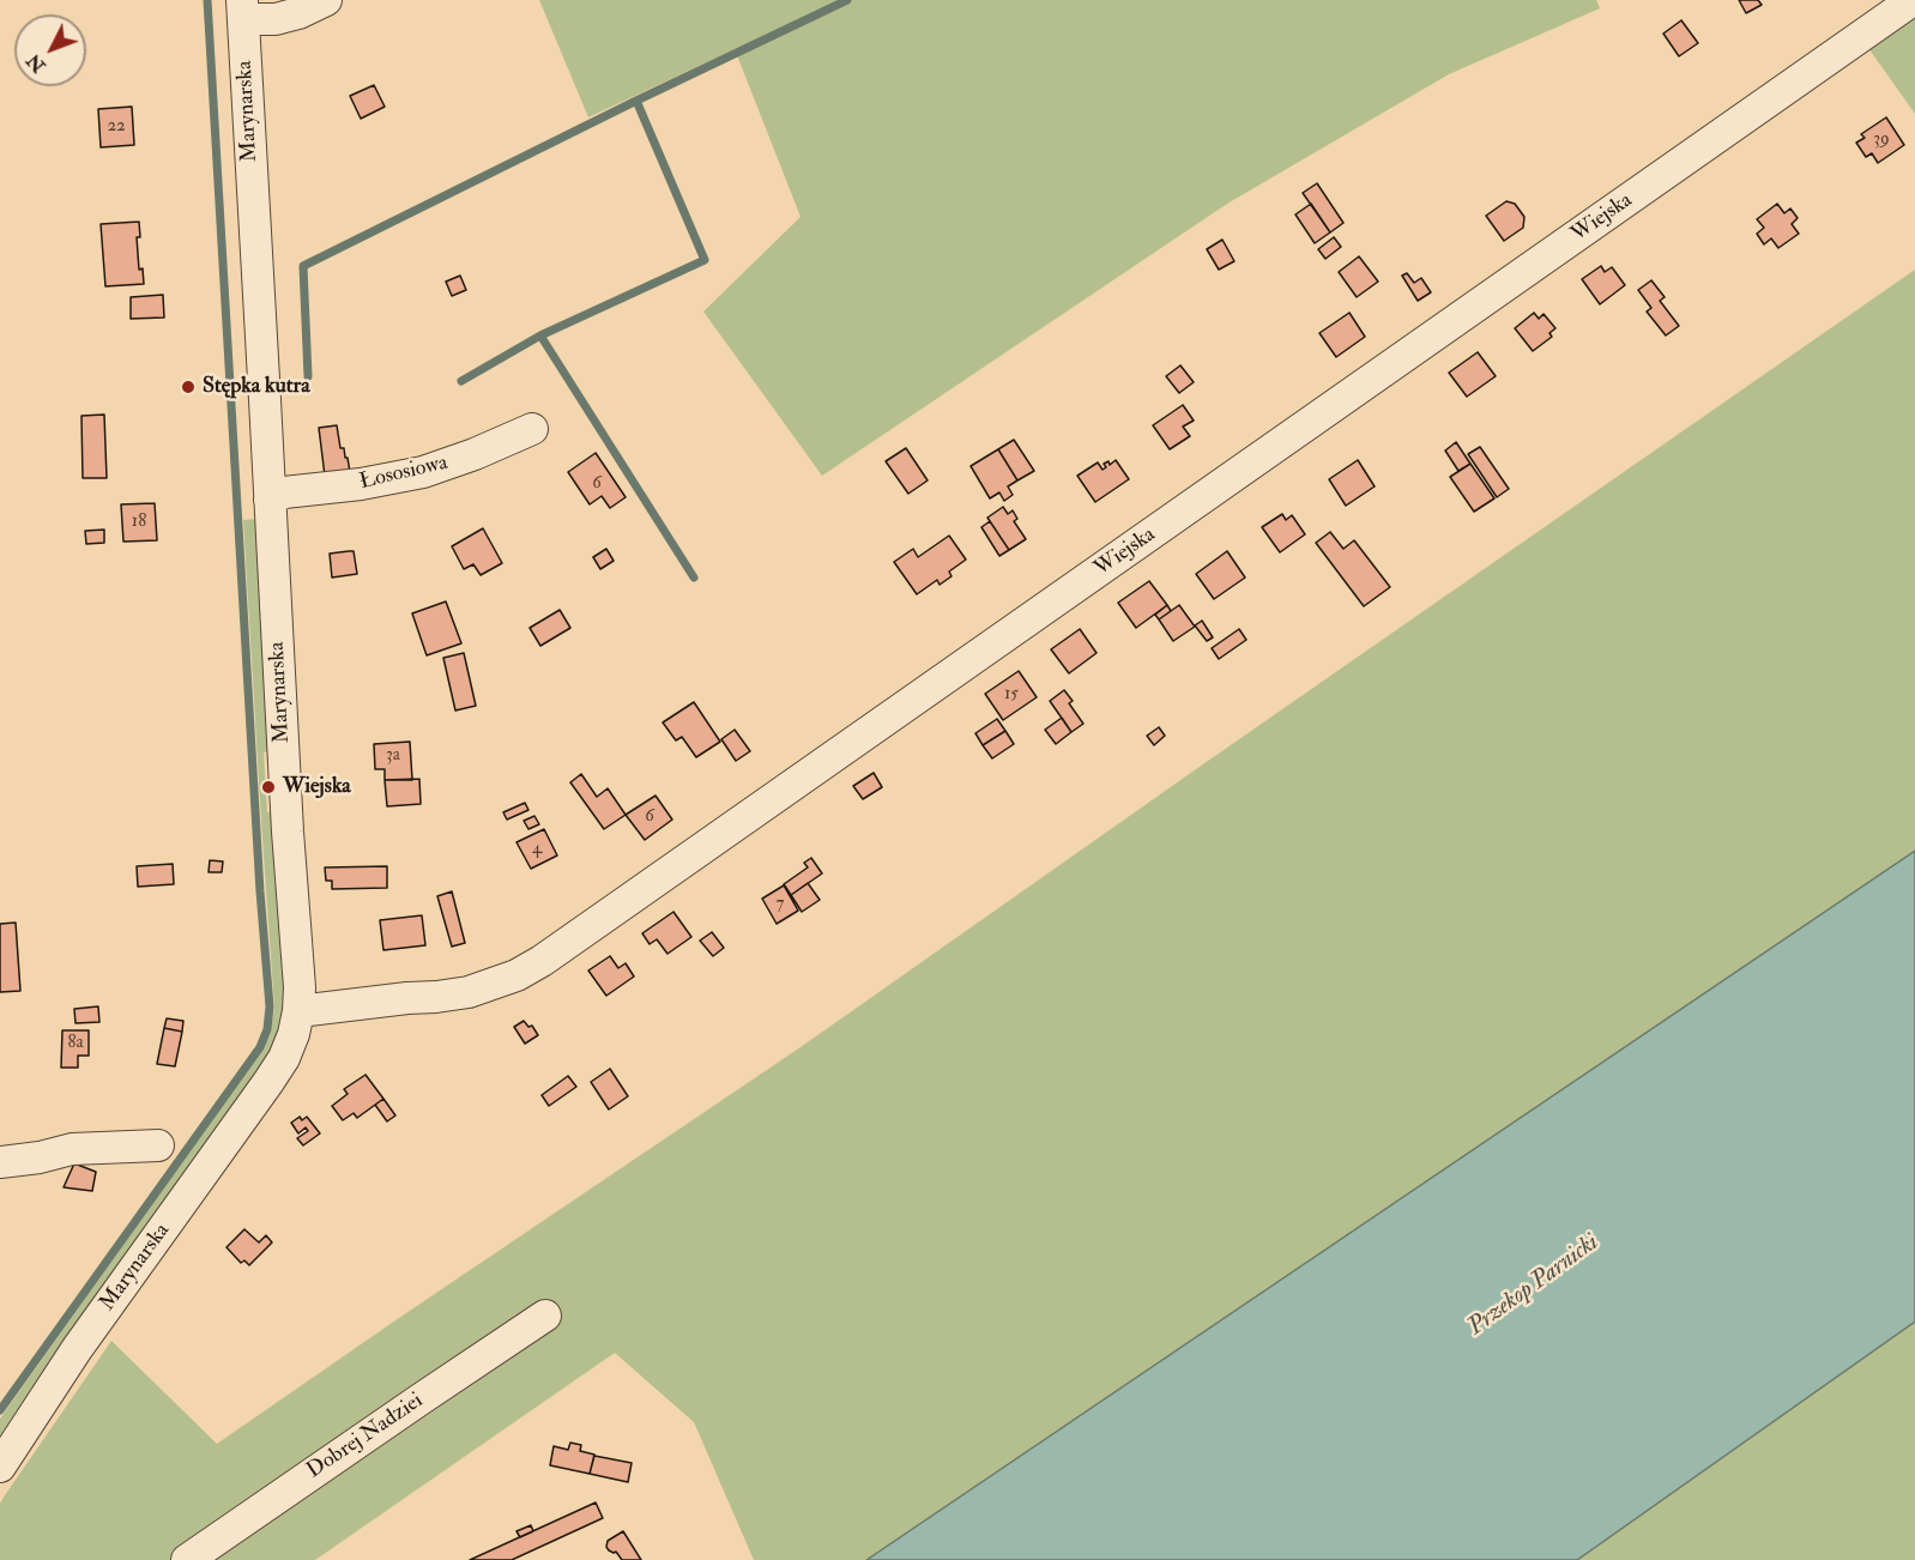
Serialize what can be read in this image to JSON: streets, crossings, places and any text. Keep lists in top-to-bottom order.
{
  "streets": {
    "street": [
      "Marynarska",
      "Wiejska",
      "Łososiowa",
      "Dobrej Nadziei"
    ]
  },
  "crossings": [
    ["Marynarska", "Wiejska"],
    ["Marynarska", "Łososiowa"]
  ],
  "water": ["Przekop Parnicki"],
  "places": ["Stępka kutra", "Wiejska"],
  "house_numbers": [
    "22",
    "39",
    "6",
    "18",
    "15",
    "3a",
    "6",
    "4",
    "7",
    "8a"
  ],
  "north": "bottom left"
}
